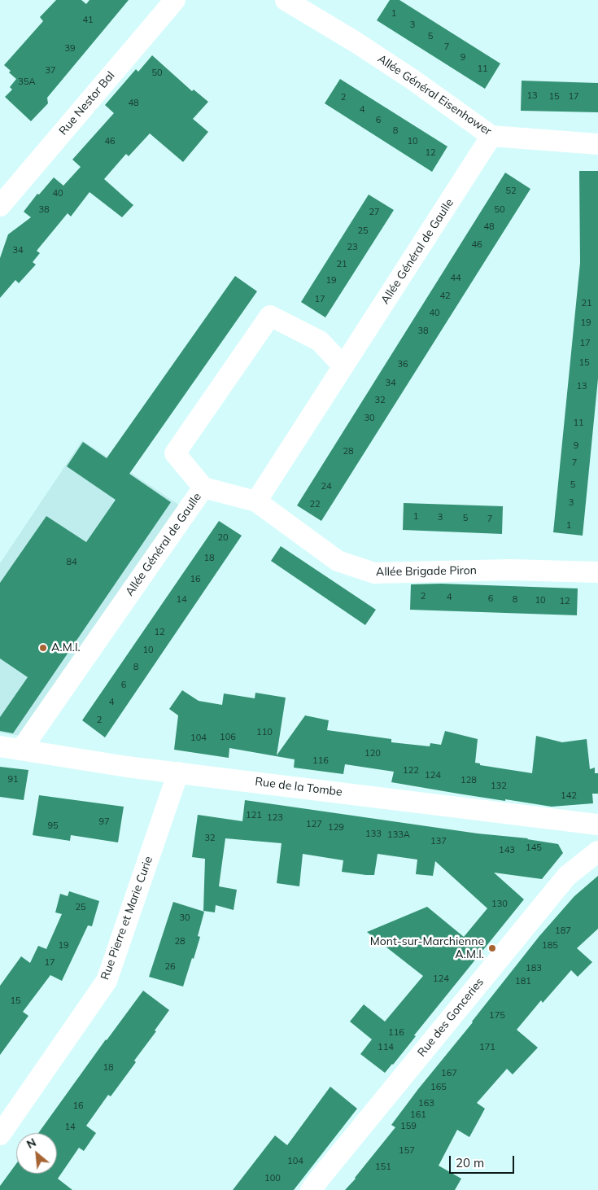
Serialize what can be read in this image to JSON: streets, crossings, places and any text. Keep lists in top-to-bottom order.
{
  "streets": {
    "street": [
      "Allée Général Eisenhower",
      "Rue Nestor Bal",
      "Allée Général de Gaulle",
      "Allée Brigade Piron",
      "Rue de la Tombe",
      "Rue Pierre et Marie Curie",
      "Rue des Gonceries"
    ]
  },
  "crossings": [
    ["Allée Général Eisenhower", "Allée Général de Gaulle"],
    ["Allée Général de Gaulle", "Allée Brigade Piron"],
    ["Allée Général de Gaulle", "Rue de la Tombe"],
    ["Rue de la Tombe", "Rue Pierre et Marie Curie"]
  ],
  "places": ["A.M.I.", "Mont-sur-Marchienne A.M.I."],
  "house_numbers": [
    "1",
    "41",
    "3",
    "5",
    "7",
    "39",
    "9",
    "11",
    "37",
    "50",
    "35A",
    "13",
    "15",
    "17",
    "2",
    "48",
    "4",
    "6",
    "8",
    "46",
    "10",
    "12",
    "52",
    "40",
    "38",
    "50",
    "27",
    "48",
    "25",
    "46",
    "23",
    "34",
    "21",
    "44",
    "19",
    "42",
    "17",
    "21",
    "40",
    "19",
    "38",
    "17",
    "15",
    "36",
    "34",
    "13",
    "32",
    "30",
    "11",
    "9",
    "28",
    "7",
    "5",
    "24",
    "3",
    "22",
    "1",
    "3",
    "5",
    "7",
    "1",
    "20",
    "18",
    "84",
    "16",
    "2",
    "4",
    "6",
    "14",
    "8",
    "10",
    "12",
    "12",
    "10",
    "8",
    "6",
    "4",
    "2",
    "110",
    "106",
    "104",
    "120",
    "116",
    "122",
    "124",
    "91",
    "128",
    "132",
    "142",
    "121",
    "123",
    "97",
    "127",
    "95",
    "129",
    "133",
    "133A",
    "32",
    "137",
    "145",
    "143",
    "130",
    "25",
    "30",
    "187",
    "28",
    "19",
    "185",
    "17",
    "26",
    "183",
    "124",
    "181",
    "15",
    "175",
    "116",
    "114",
    "171",
    "18",
    "167",
    "165",
    "163",
    "16",
    "161",
    "159",
    "14",
    "157",
    "104",
    "151",
    "100"
  ],
  "scale_bar": "20 m",
  "north": "top left"
}
